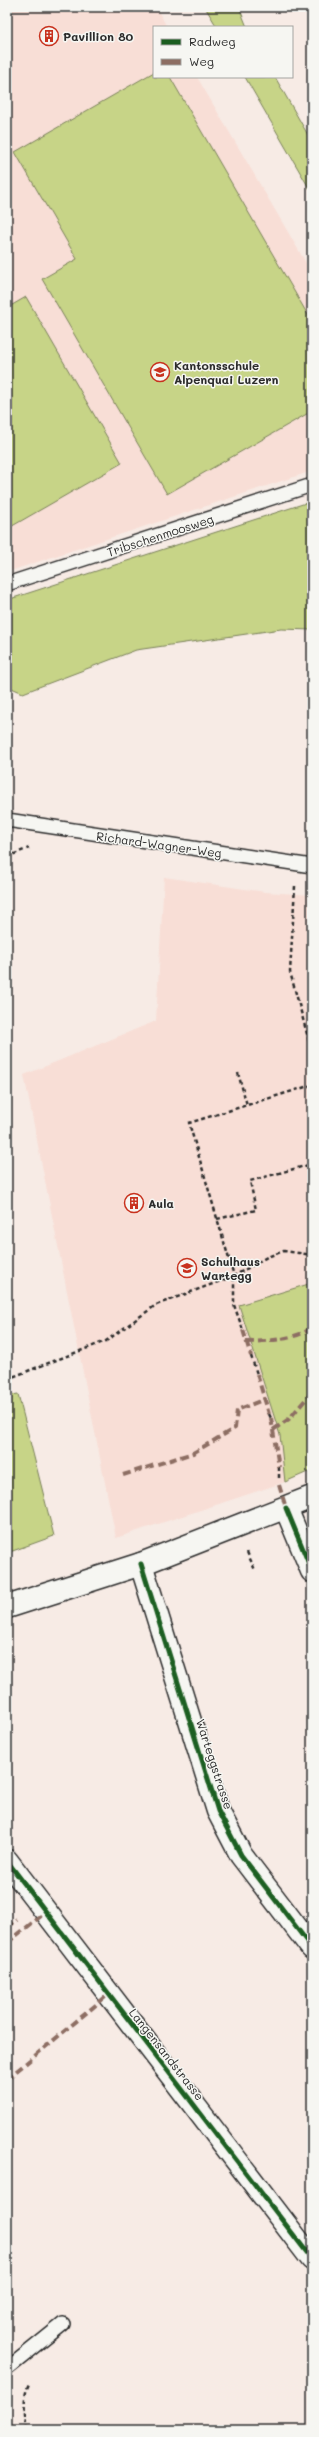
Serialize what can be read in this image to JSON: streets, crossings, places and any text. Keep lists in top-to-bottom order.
{
  "streets": {
    "street": ["Warteggstrasse", "Langensandstrasse"],
    "lane": ["Tribschenmoosweg", "Richard-Wagner-Weg"]
  },
  "places": {
    "building": ["Pavillion 80", "Aula"],
    "school or university": ["Kantonsschule Alpenquai Luzern", "Schulhaus Wartegg"]
  },
  "legend": ["Radweg", "Weg"]
}
